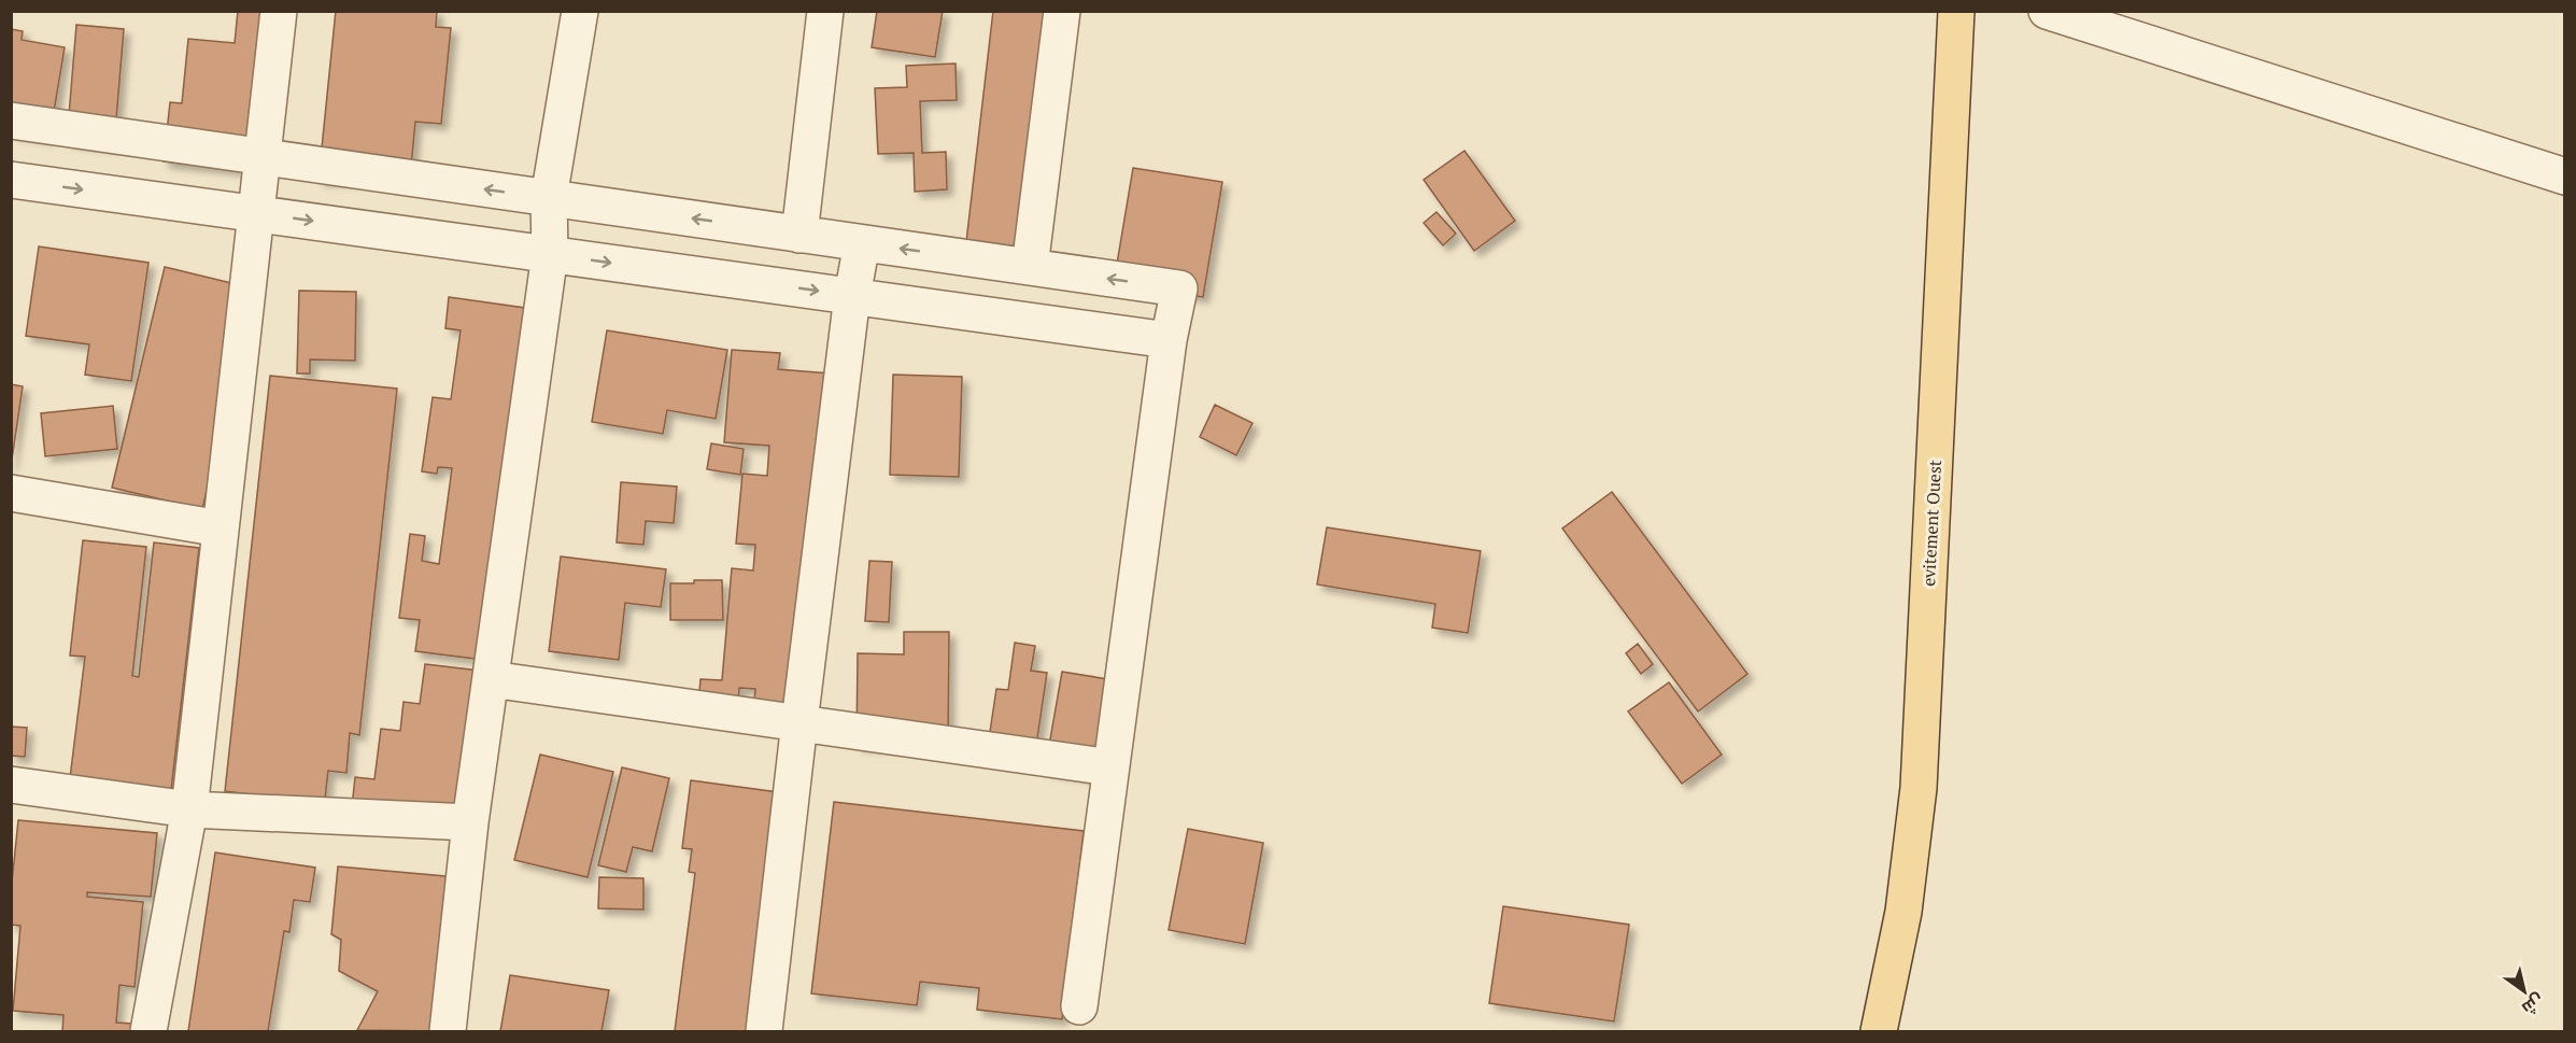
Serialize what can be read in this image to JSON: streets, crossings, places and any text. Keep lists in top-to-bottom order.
{
  "streets": {
    "main road": ["evitement Ouest"]
  },
  "north": "bottom right"
}
